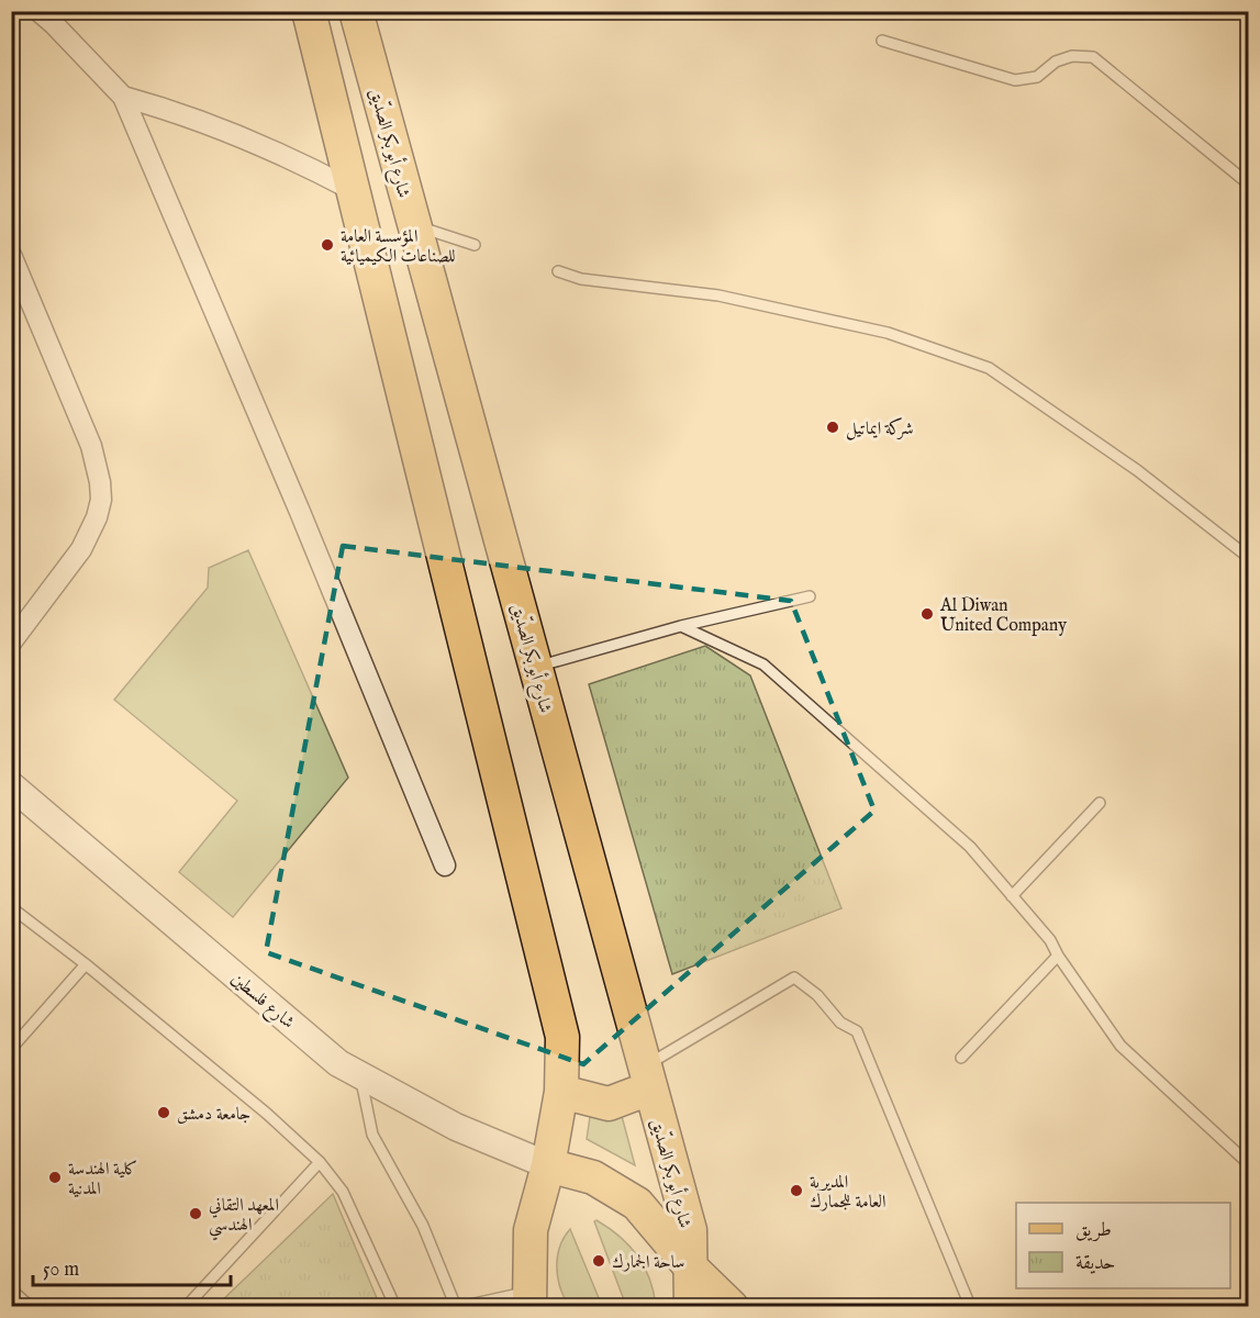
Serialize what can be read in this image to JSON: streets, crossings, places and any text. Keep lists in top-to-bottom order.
{
  "streets": {
    "main road": ["شارع أبو بكر الصدّيق"],
    "street": ["شارع فلسطين"]
  },
  "places": [
    "المؤسسة العامة للصناعات الكيميائية",
    "شركة ايماتيل",
    "Al Diwan United Company",
    "جامعة دمشق",
    "كلية الهندسة المدنية",
    "المديرية العامة للجمارك",
    "المعهد التقاني الهندسي",
    "ساحة الجمارك"
  ],
  "legend": ["طريق", "حديقة"],
  "scale_bar": "50 m"
}
